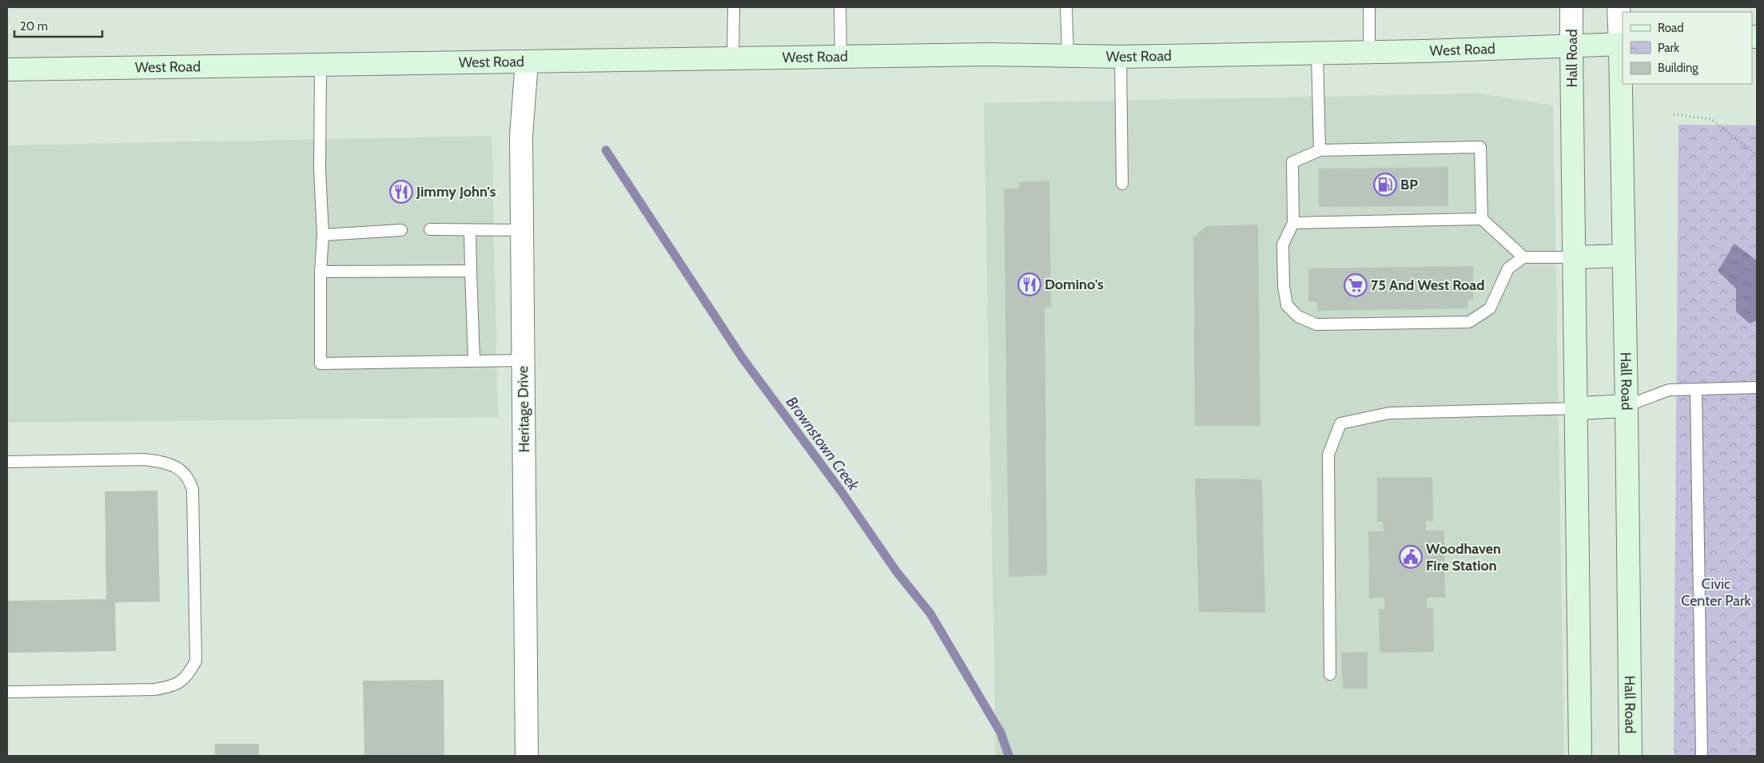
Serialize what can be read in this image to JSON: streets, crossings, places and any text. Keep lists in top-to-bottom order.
{
  "streets": {
    "main road": ["West Road", "Hall Road"],
    "street": ["Heritage Drive"]
  },
  "crossings": [
    ["West Road", "Hall Road"],
    ["West Road", "Heritage Drive"]
  ],
  "water": ["Brownstown Creek"],
  "parks": ["Civic Center Park"],
  "places": {
    "fuel station": ["BP"],
    "restaurant": ["Jimmy John's", "Domino's"],
    "supermarket": ["75 And West Road"],
    "public building": ["Woodhaven Fire Station"]
  },
  "legend": ["Road", "Park", "Building"],
  "scale_bar": "20 m"
}
